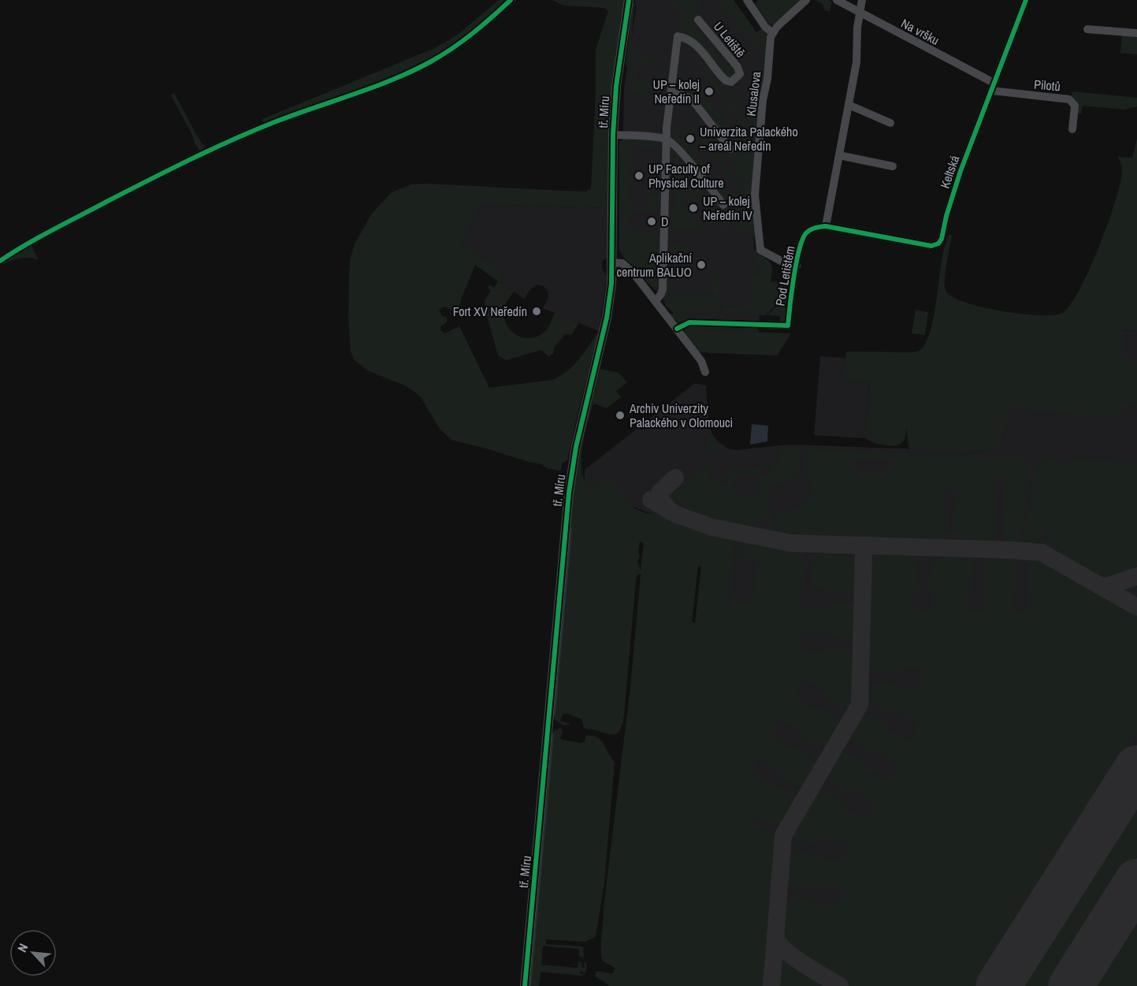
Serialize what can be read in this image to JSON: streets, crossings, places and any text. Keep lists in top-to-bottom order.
{
  "streets": {
    "main road": ["tř. Míru"],
    "street": [
      "Na vršku",
      "U Letiště",
      "Pilotů",
      "Klusalova",
      "Keltská",
      "Pod Letištěm"
    ]
  },
  "crossings": [
    ["Na vršku", "Pilotů"],
    ["Na vršku", "Keltská"],
    ["Pilotů", "Keltská"],
    ["Klusalova", "Pod Letištěm"],
    ["Keltská", "Pod Letištěm"]
  ],
  "places": [
    "UP – kolej Neředín II",
    "Univerzita Palackého – areál Neředín",
    "UP Faculty of Physical Culture",
    "UP – kolej Neředín IV",
    "D",
    "Aplikační centrum BALUO",
    "Fort XV Neředín",
    "Archiv Univerzity Palackého v Olomouci"
  ],
  "north": "top left"
}
